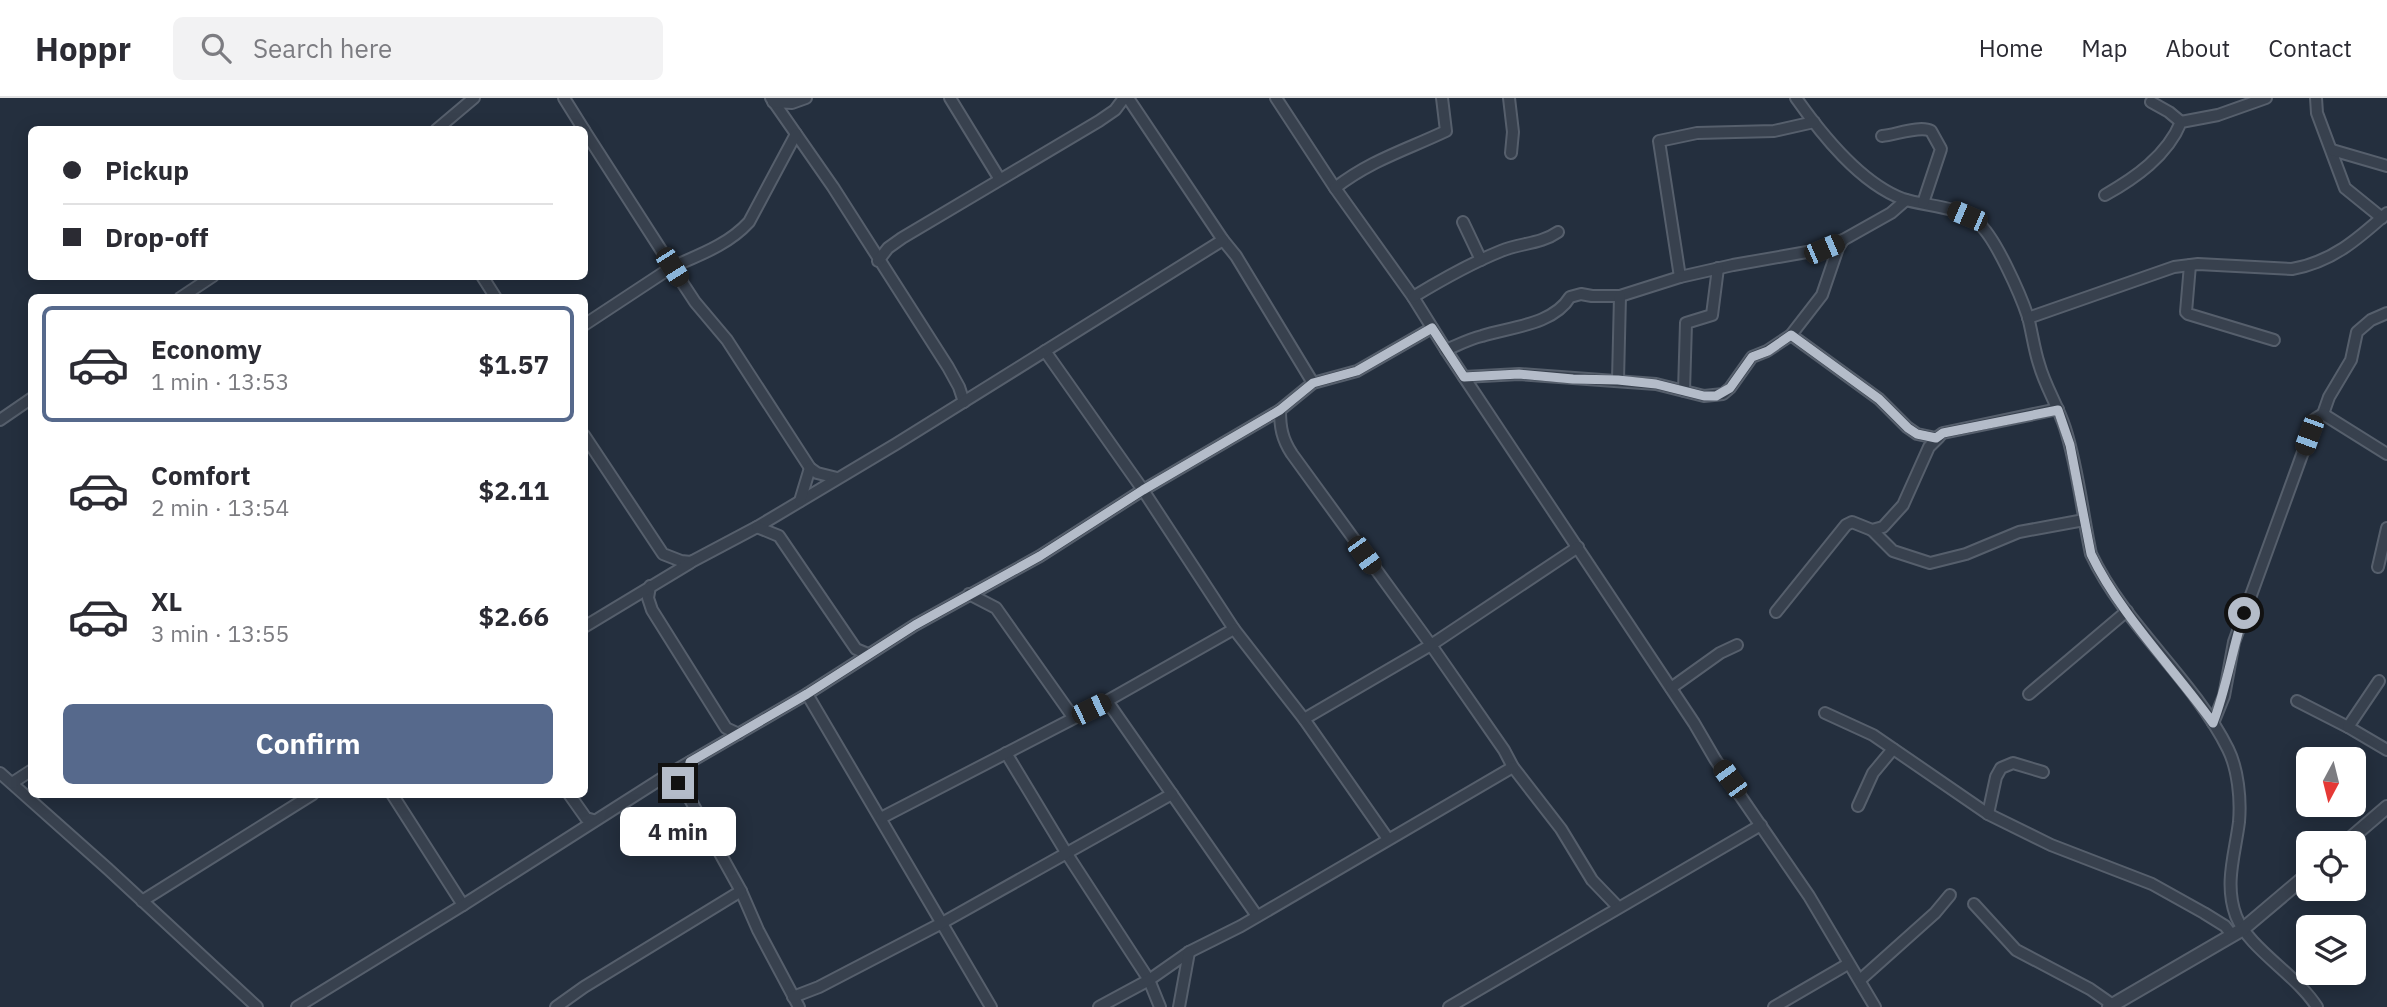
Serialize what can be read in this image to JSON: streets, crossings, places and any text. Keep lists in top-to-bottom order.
{
  "north": "bottom",
  "page": {
    "header": "Hoppr",
    "search": "Search here",
    "nav": [
      "Home",
      "Map",
      "About",
      "Contact"
    ],
    "banner": ["Pickup", "Drop-off"],
    "list": [
      {
        "name": "Economy",
        "note": "1 min · 13:53",
        "value": "$1.57"
      },
      {
        "name": "Comfort",
        "note": "2 min · 13:54",
        "value": "$2.11"
      },
      {
        "name": "XL",
        "note": "3 min · 13:55",
        "value": "$2.66"
      }
    ],
    "buttons": "Confirm",
    "bubble": "4 min"
  }
}
